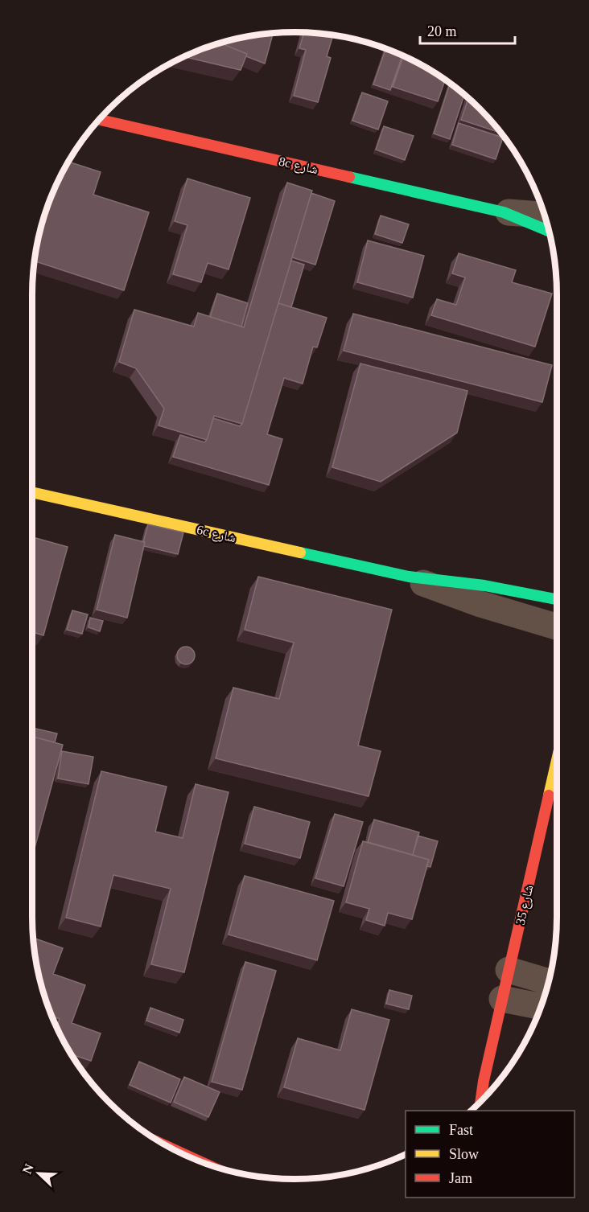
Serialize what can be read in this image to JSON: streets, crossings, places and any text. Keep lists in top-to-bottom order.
{
  "streets": {
    "street": ["8c شارع", "6c شارع", "شارع 35"]
  },
  "legend": ["Fast", "Slow", "Jam"],
  "scale_bar": "20 m",
  "north": "top left"
}
